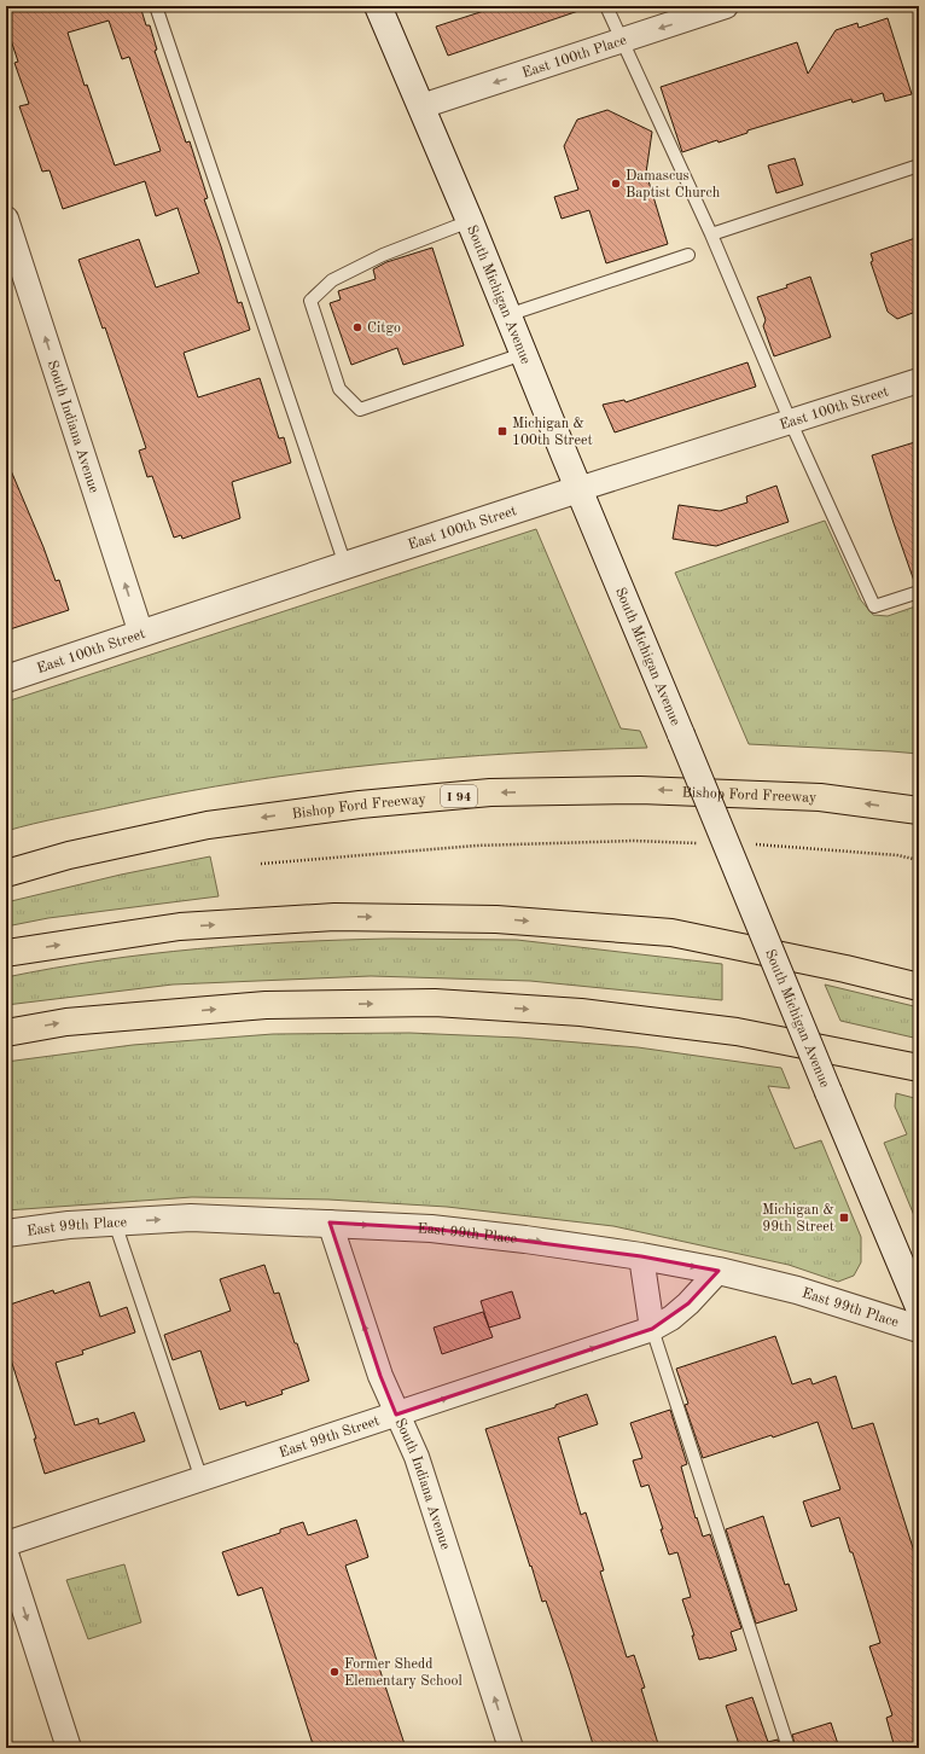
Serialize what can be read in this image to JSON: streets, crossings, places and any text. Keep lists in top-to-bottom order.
{
  "streets": {
    "highway": ["Bishop Ford Freeway", "I 94"],
    "street": [
      "East 100th Place",
      "South Michigan Avenue",
      "East 100th Street",
      "South Indiana Avenue",
      "East 99th Place",
      "East 99th Street"
    ]
  },
  "crossings": [
    ["East 100th Place", "South Michigan Avenue"],
    ["South Michigan Avenue", "East 100th Street"],
    ["East 100th Street", "South Indiana Avenue"],
    ["South Indiana Avenue", "East 99th Place"],
    ["South Indiana Avenue", "East 99th Street"],
    ["East 99th Place", "East 99th Street"]
  ],
  "one_way": [
    "East 100th Place",
    "South Indiana Avenue",
    "East 99th Place",
    "East 99th Street"
  ],
  "places": {
    "other": ["Damascus Baptist Church", "Citgo", "Former Shedd Elementary School"],
    "transit": ["Michigan & 100th Street", "Michigan & 99th Street"]
  }
}
